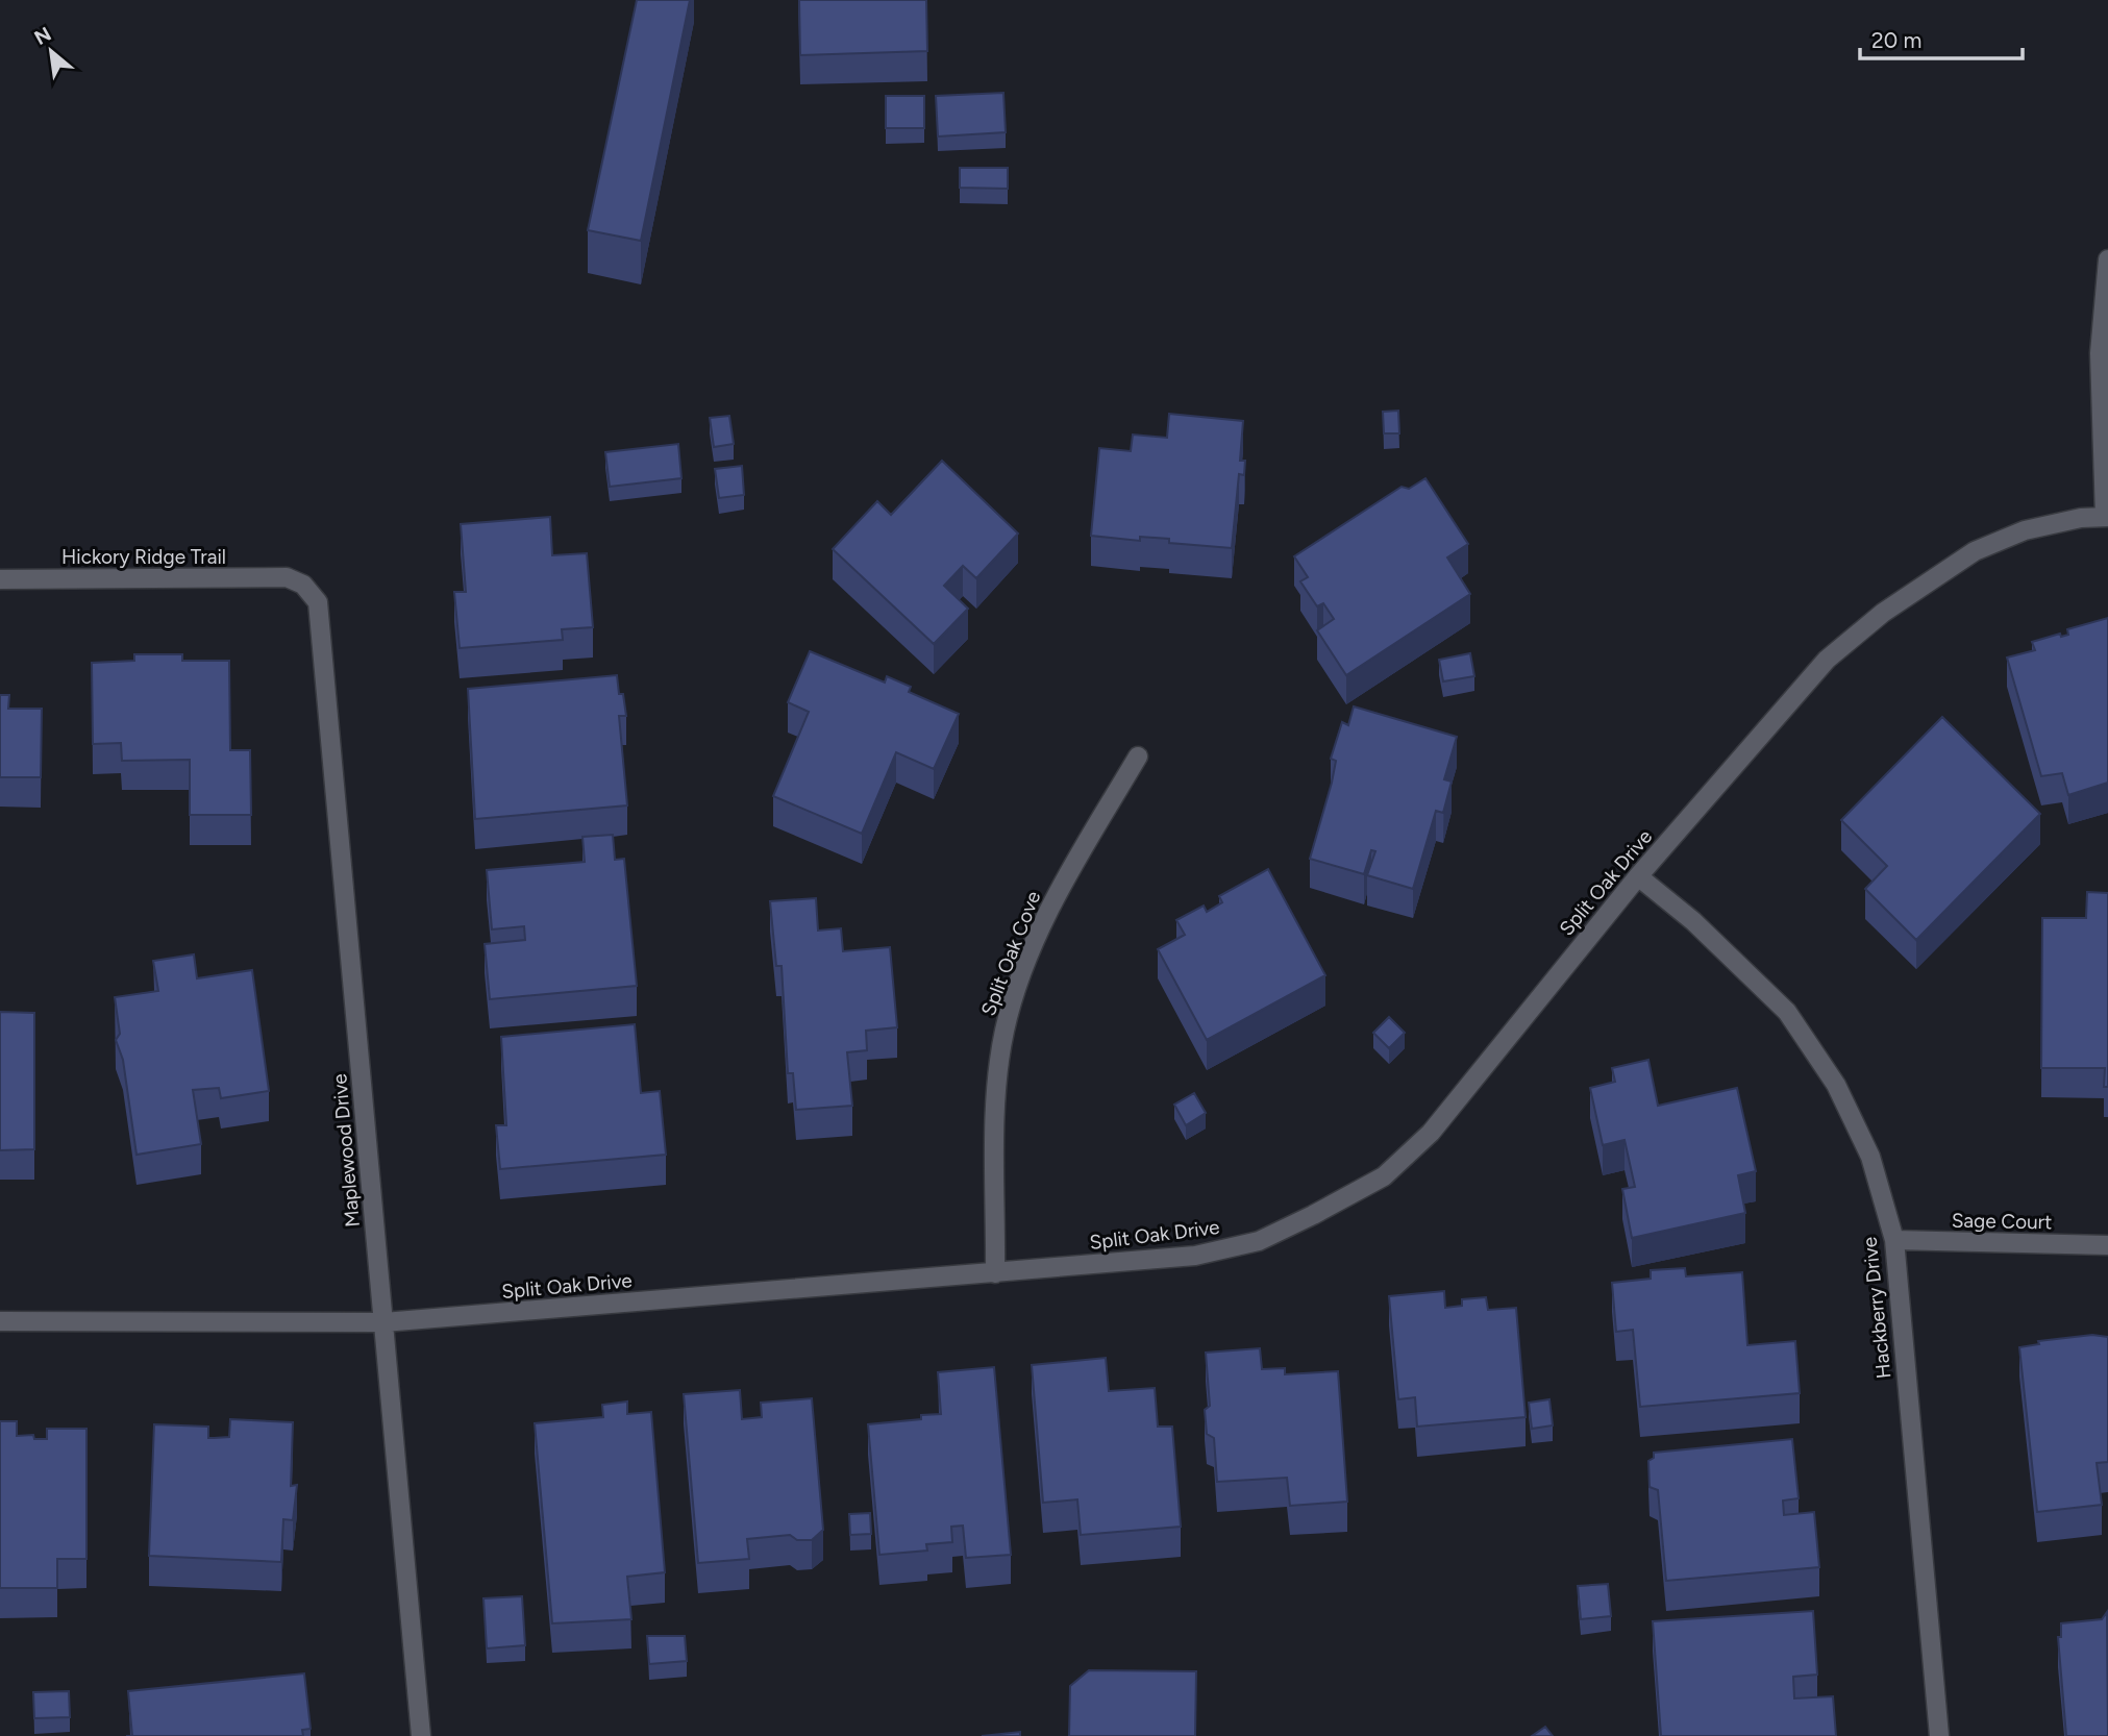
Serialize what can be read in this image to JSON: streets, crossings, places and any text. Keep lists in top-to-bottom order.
{
  "streets": {
    "street": [
      "Hickory Ridge Trail",
      "Split Oak Drive",
      "Split Oak Cove",
      "Maplewood Drive",
      "Sage Court",
      "Hackberry Drive"
    ]
  },
  "crossings": [
    ["Hickory Ridge Trail", "Maplewood Drive"],
    ["Split Oak Drive", "Split Oak Cove"],
    ["Split Oak Drive", "Maplewood Drive"],
    ["Split Oak Drive", "Hackberry Drive"],
    ["Sage Court", "Hackberry Drive"]
  ],
  "scale_bar": "20 m",
  "north": "top left"
}
